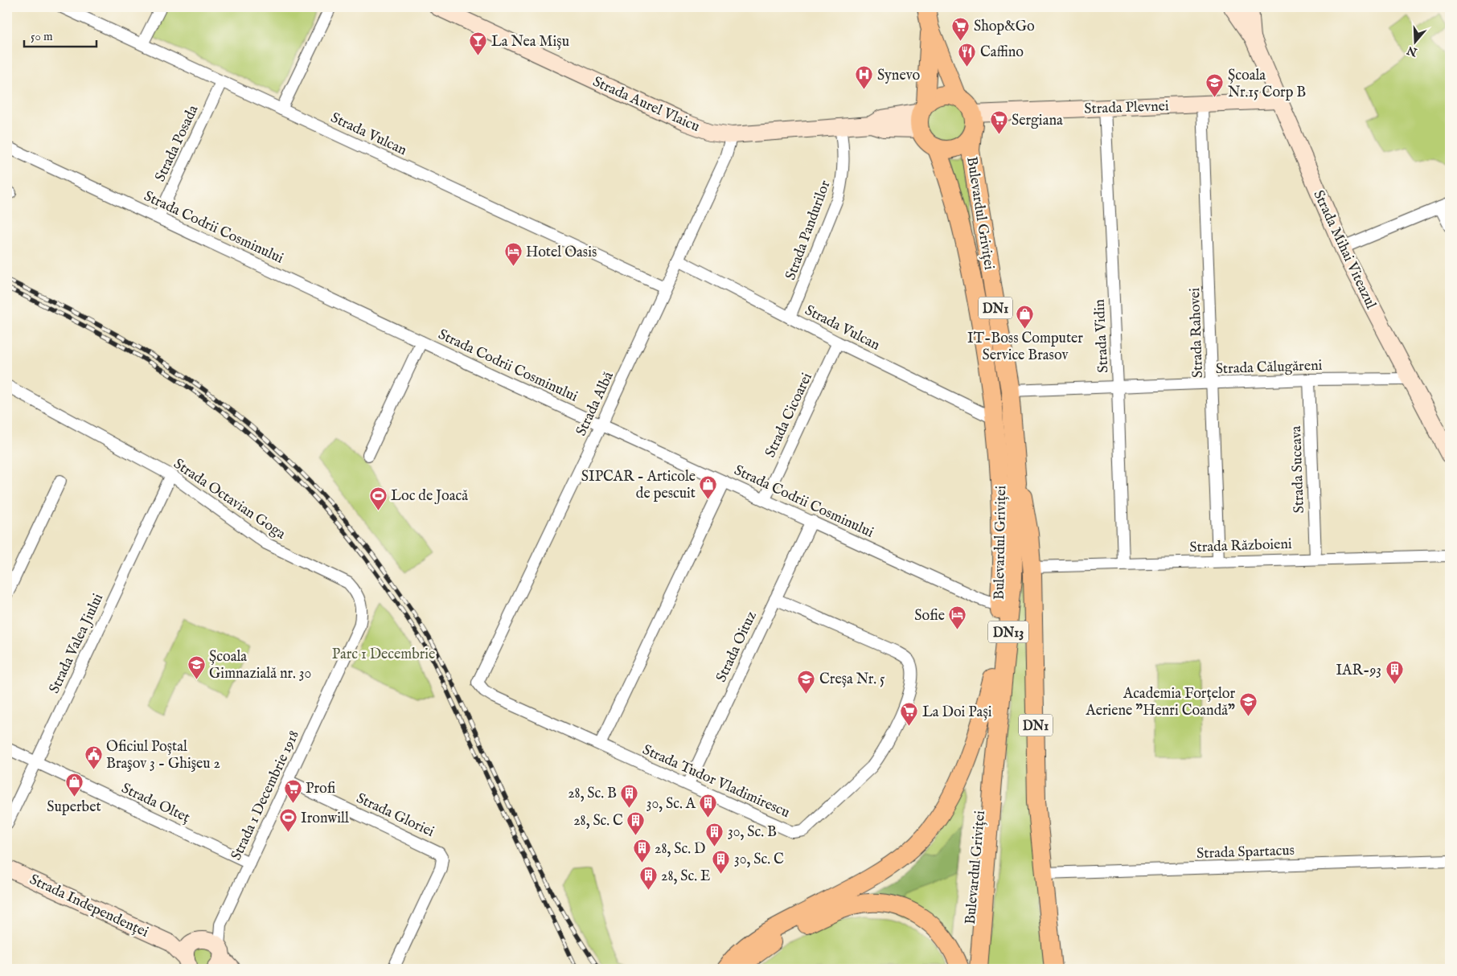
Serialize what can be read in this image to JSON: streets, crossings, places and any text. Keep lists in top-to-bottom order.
{
  "streets": {
    "main road": [
      "Strada Aurel Vlaicu",
      "Strada Plevnei",
      "Bulevardul Griviței",
      "Strada Mihai Viteazul",
      "DN1",
      "DN13",
      "Strada Independenței"
    ],
    "street": [
      "Strada Vulcan",
      "Strada Posada",
      "Strada Codrii Cosminului",
      "Strada Pandurilor",
      "Strada Rahovei",
      "Strada Vidin",
      "Strada Călugăreni",
      "Strada Albă",
      "Strada Cicoarei",
      "Strada Suceava",
      "Strada Octavian Goga",
      "Strada Războieni",
      "Strada Valea Jiului",
      "Strada Oituz",
      "Strada Tudor Vladimirescu",
      "Strada 1 Decembrie 1918",
      "Strada Olteț",
      "Strada Gloriei",
      "Strada Spartacus"
    ]
  },
  "crossings": [
    ["Strada Aurel Vlaicu", "Strada Plevnei"],
    ["Strada Aurel Vlaicu", "Bulevardul Griviței"],
    ["Strada Aurel Vlaicu", "Strada Pandurilor"],
    ["Strada Aurel Vlaicu", "DN1"],
    ["Strada Aurel Vlaicu", "Strada Albă"],
    ["Strada Plevnei", "Bulevardul Griviței"],
    ["Strada Plevnei", "Strada Mihai Viteazul"],
    ["Strada Plevnei", "DN1"],
    ["Strada Plevnei", "Strada Rahovei"],
    ["Strada Plevnei", "Strada Vidin"],
    ["Strada Vulcan", "Strada Posada"],
    ["Strada Vulcan", "Bulevardul Griviței"],
    ["Strada Vulcan", "Strada Pandurilor"],
    ["Strada Vulcan", "Strada Albă"],
    ["Strada Vulcan", "Strada Cicoarei"],
    ["Strada Posada", "Strada Codrii Cosminului"],
    ["Bulevardul Griviței", "Strada Codrii Cosminului"],
    ["Bulevardul Griviței", "DN1"],
    ["Bulevardul Griviței", "Strada Călugăreni"],
    ["Bulevardul Griviței", "Strada Războieni"],
    ["Bulevardul Griviței", "Strada Spartacus"],
    ["Strada Codrii Cosminului", "Strada Albă"],
    ["Strada Codrii Cosminului", "Strada Cicoarei"],
    ["Strada Codrii Cosminului", "Strada Oituz"],
    ["Strada Mihai Viteazul", "Strada Călugăreni"],
    ["Strada Rahovei", "Strada Călugăreni"],
    ["Strada Rahovei", "Strada Războieni"],
    ["Strada Vidin", "Strada Călugăreni"],
    ["Strada Vidin", "Strada Războieni"],
    ["Strada Călugăreni", "Strada Suceava"],
    ["Strada Albă", "Strada Tudor Vladimirescu"],
    ["Strada Suceava", "Strada Războieni"],
    ["Strada Octavian Goga", "Strada Valea Jiului"],
    ["Strada Octavian Goga", "Strada 1 Decembrie 1918"],
    ["Strada Valea Jiului", "Strada Olteț"],
    ["Strada Oituz", "Strada Tudor Vladimirescu"],
    ["Strada 1 Decembrie 1918", "Strada Olteț"],
    ["Strada 1 Decembrie 1918", "Strada Gloriei"],
    ["Strada 1 Decembrie 1918", "Strada Independenței"]
  ],
  "parks": ["Parc 1 Decembrie"],
  "places": {
    "supermarket": [
      "Shop&Go",
      "Sergiana",
      "La Doi Pași",
      "Profi"
    ],
    "bar": ["La Nea Mișu"],
    "restaurant": ["Caffino"],
    "hospital": ["Synevo"],
    "school or university": [
      "Școala Nr.15 Corp B",
      "Școala Gimnazială nr. 30",
      "Creșa Nr. 5",
      "Academia Forțelor Aeriene \"Henri Coandă\""
    ],
    "hotel": ["Hotel Oasis", "Sofie"],
    "shop": ["IT-Boss Computer Service Brasov", "SIPCAR - Articole de pescuit", "Superbet"],
    "sports": ["Loc de Joacă", "Ironwill"],
    "building": [
      "IAR-93",
      "28, Sc. B",
      "30, Sc. A",
      "28, Sc. C",
      "30, Sc. B",
      "28, Sc. D",
      "30, Sc. C",
      "28, Sc. E"
    ],
    "public building": ["Oficiul Poștal Braşov 3 - Ghişeu 2"]
  },
  "scale_bar": "50 m",
  "north": "bottom"
}
